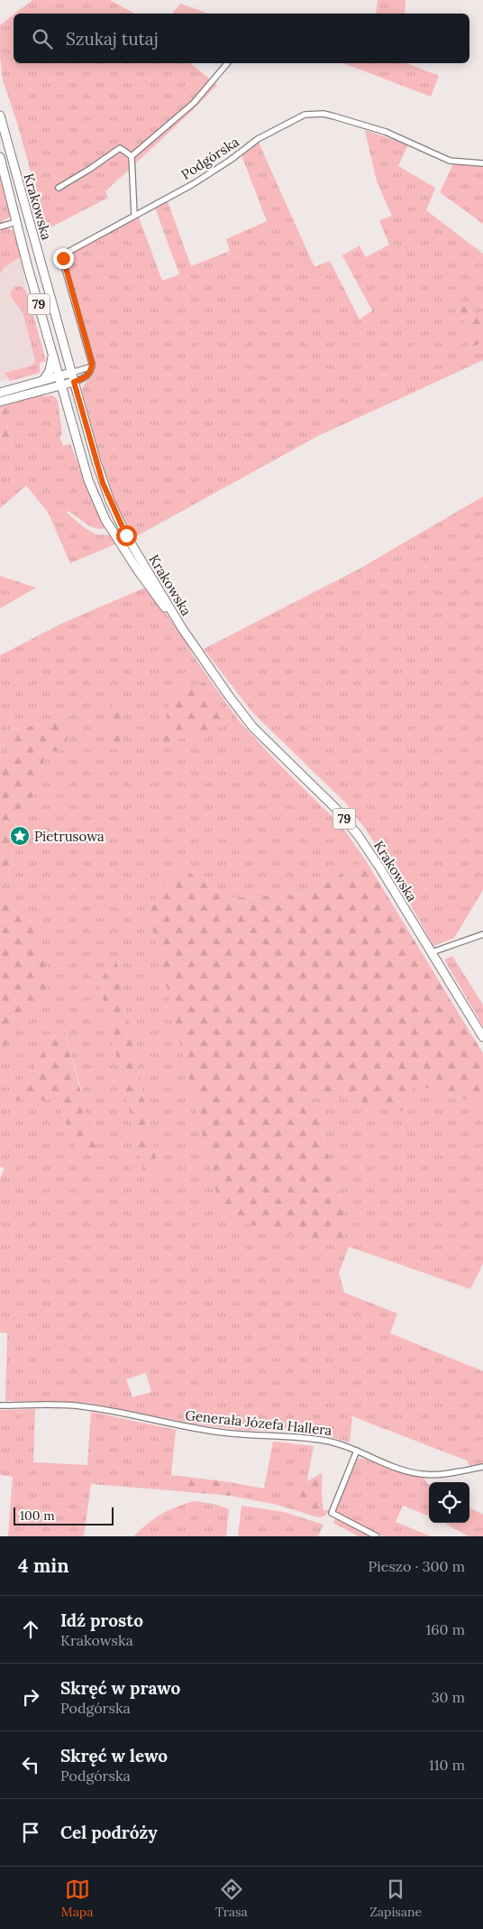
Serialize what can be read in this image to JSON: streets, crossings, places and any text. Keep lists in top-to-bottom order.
{
  "streets": {
    "main road": ["Krakowska", "79"],
    "street": ["Podgórska", "Generała Józefa Hallera"]
  },
  "places": {
    "place": ["Pietrusowa"]
  },
  "scale_bar": "100 m",
  "page": {
    "search": "Szukaj tutaj",
    "scale": "100 m",
    "heading": ["4 min", "Pieszo · 300 m"],
    "list": [
      ["Idź prosto", "Krakowska", "160 m"],
      ["Skręć w prawo", "Podgórska", "30 m"],
      ["Skręć w lewo", "Podgórska", "110 m"],
      "Cel podróży"
    ],
    "nav": ["Mapa", "Trasa", "Zapisane"]
  }
}
